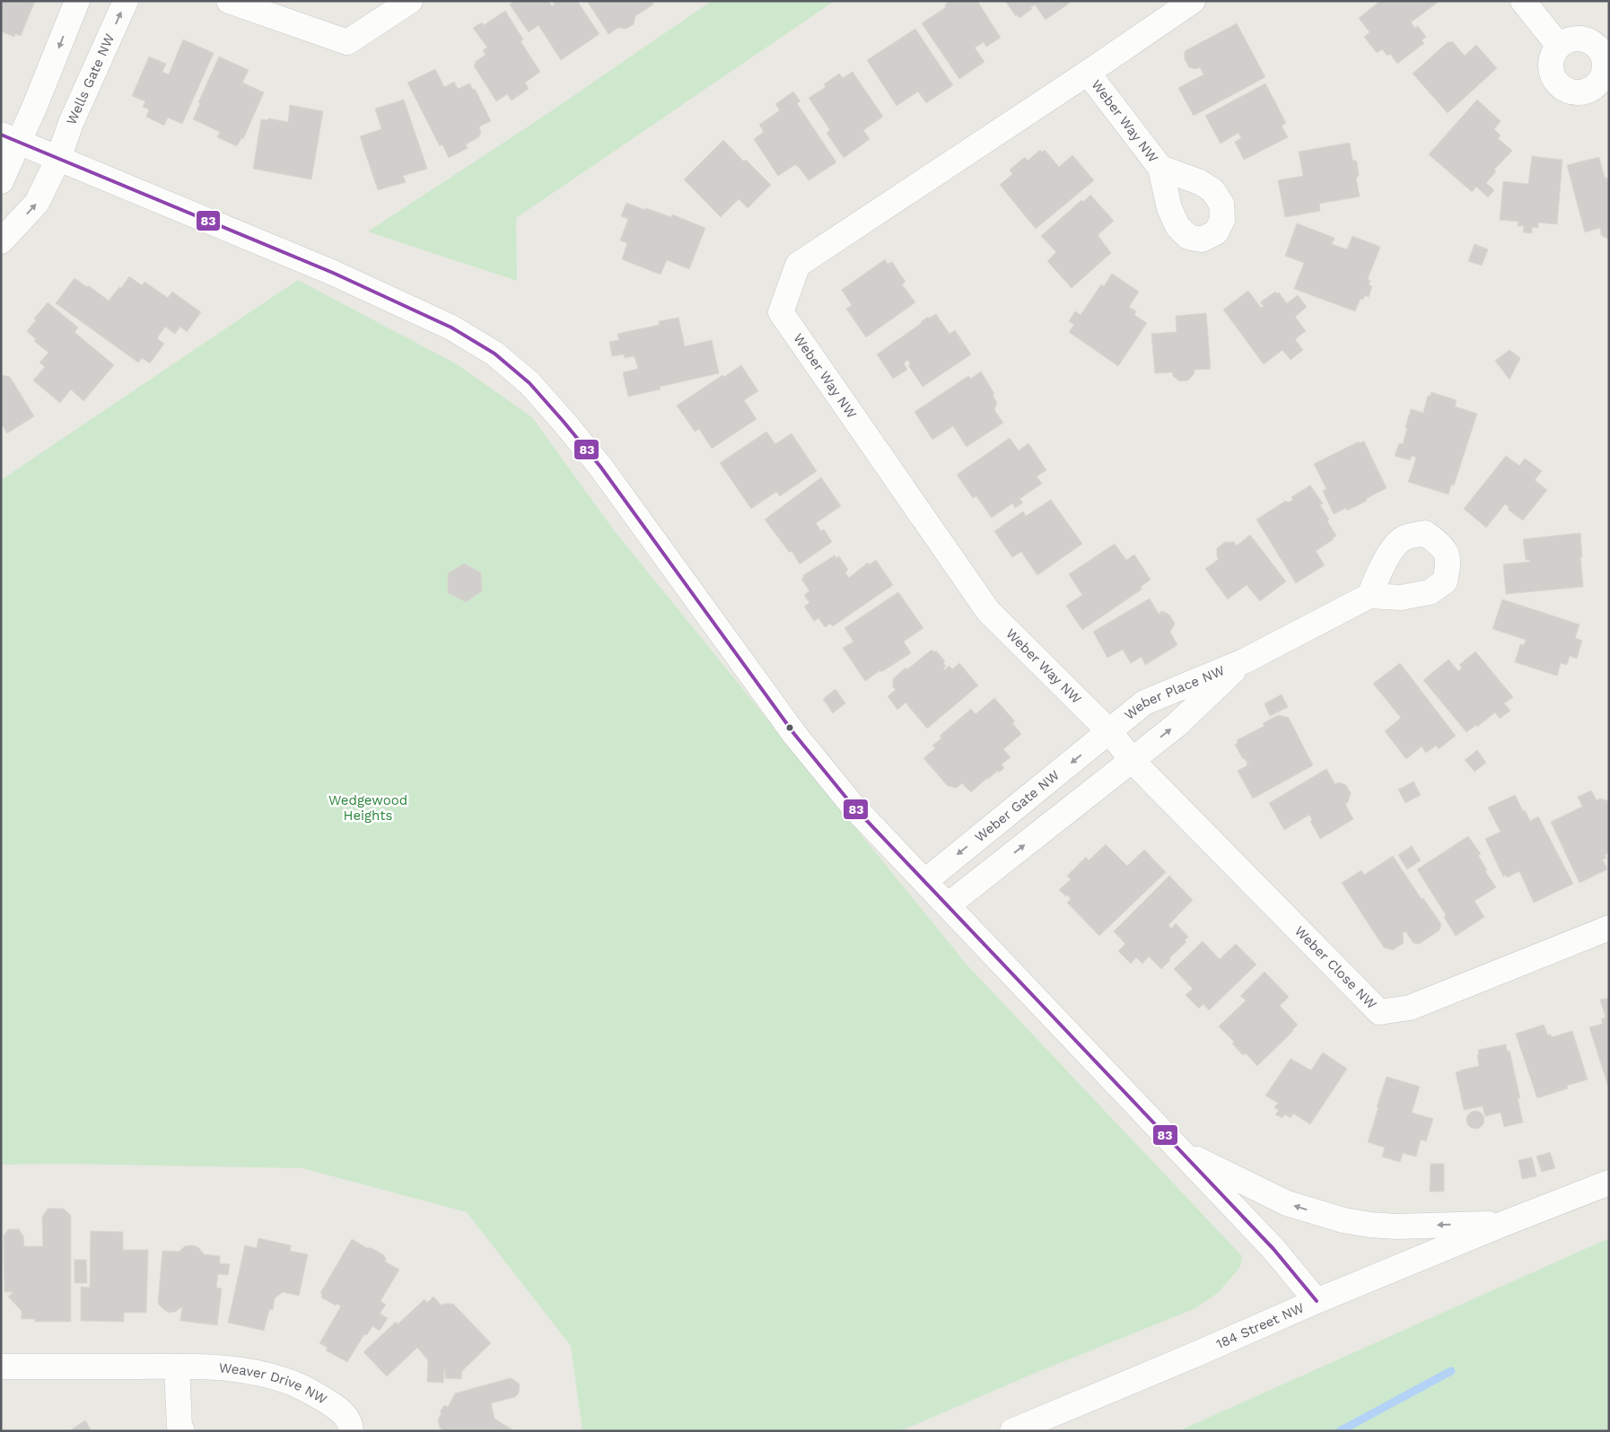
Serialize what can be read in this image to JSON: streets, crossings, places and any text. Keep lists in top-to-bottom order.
{
  "streets": {
    "street": [
      "Wells Gate NW",
      "Weber Way NW",
      "Weber Place NW",
      "Weber Gate NW",
      "Weber Close NW",
      "184 Street NW",
      "Weaver Drive NW"
    ]
  },
  "crossings": [
    ["Weber Way NW", "Weber Place NW"],
    ["Weber Way NW", "Weber Gate NW"],
    ["Weber Way NW", "Weber Close NW"],
    ["Weber Place NW", "Weber Gate NW"],
    ["Weber Place NW", "Weber Close NW"],
    ["Weber Gate NW", "Weber Close NW"]
  ],
  "parks": ["Wedgewood Heights"],
  "lines": ["transit line 83"]
}
